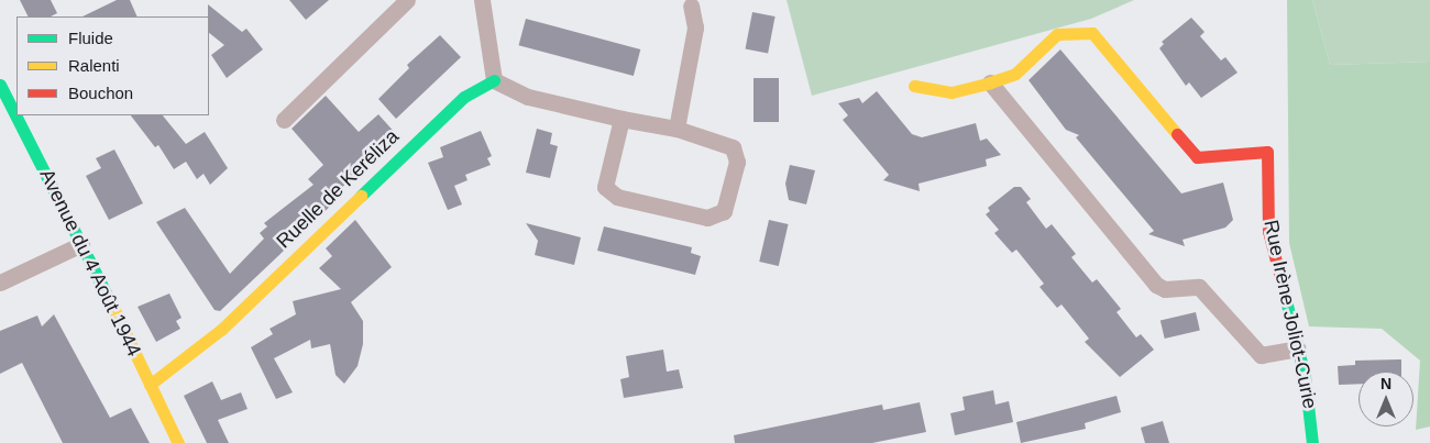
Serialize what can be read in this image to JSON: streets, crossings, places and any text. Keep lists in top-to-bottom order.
{
  "streets": {
    "street": ["Ruelle de Keréliza", "Avenue du 4 Août 1944", "Rue Irène Joliot-Curie"]
  },
  "crossings": [
    ["Ruelle de Keréliza", "Avenue du 4 Août 1944"]
  ],
  "legend": ["Fluide", "Ralenti", "Bouchon"],
  "north": "top"
}
